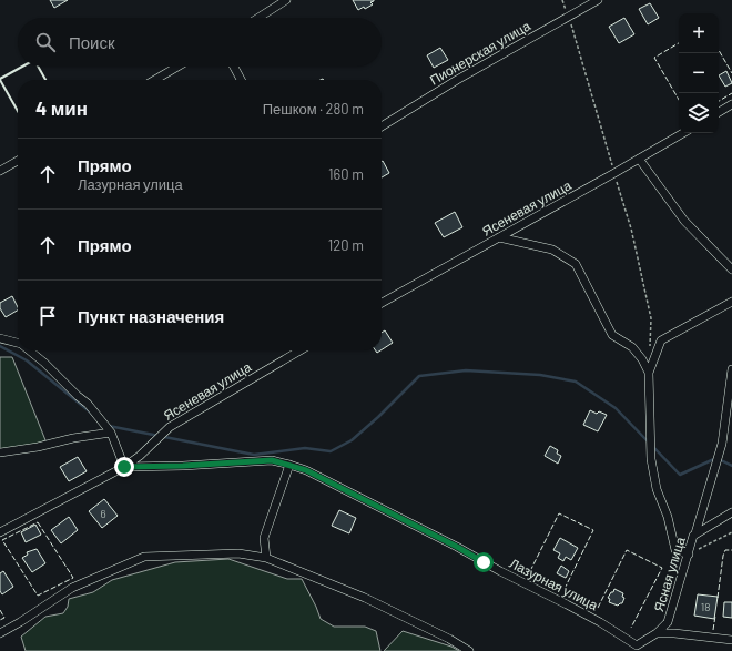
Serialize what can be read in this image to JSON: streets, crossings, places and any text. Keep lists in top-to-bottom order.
{
  "streets": {
    "street": [
      "Пионерская улица",
      "Ясеневая улица",
      "Ясная улица",
      "Лазурная улица"
    ]
  },
  "crossings": [
    ["Ясеневая улица", "Лазурная улица"],
    ["Ясная улица", "Лазурная улица"]
  ],
  "house_numbers": ["6", "18"],
  "page": {
    "map_buttons": ["+", "−"],
    "search": "Поиск",
    "heading": ["4 мин", "Пешком · 280 m"],
    "list": [
      ["Прямо", "Лазурная улица", "160 m"],
      ["Прямо", "120 m"],
      "Пункт назначения"
    ]
  }
}
